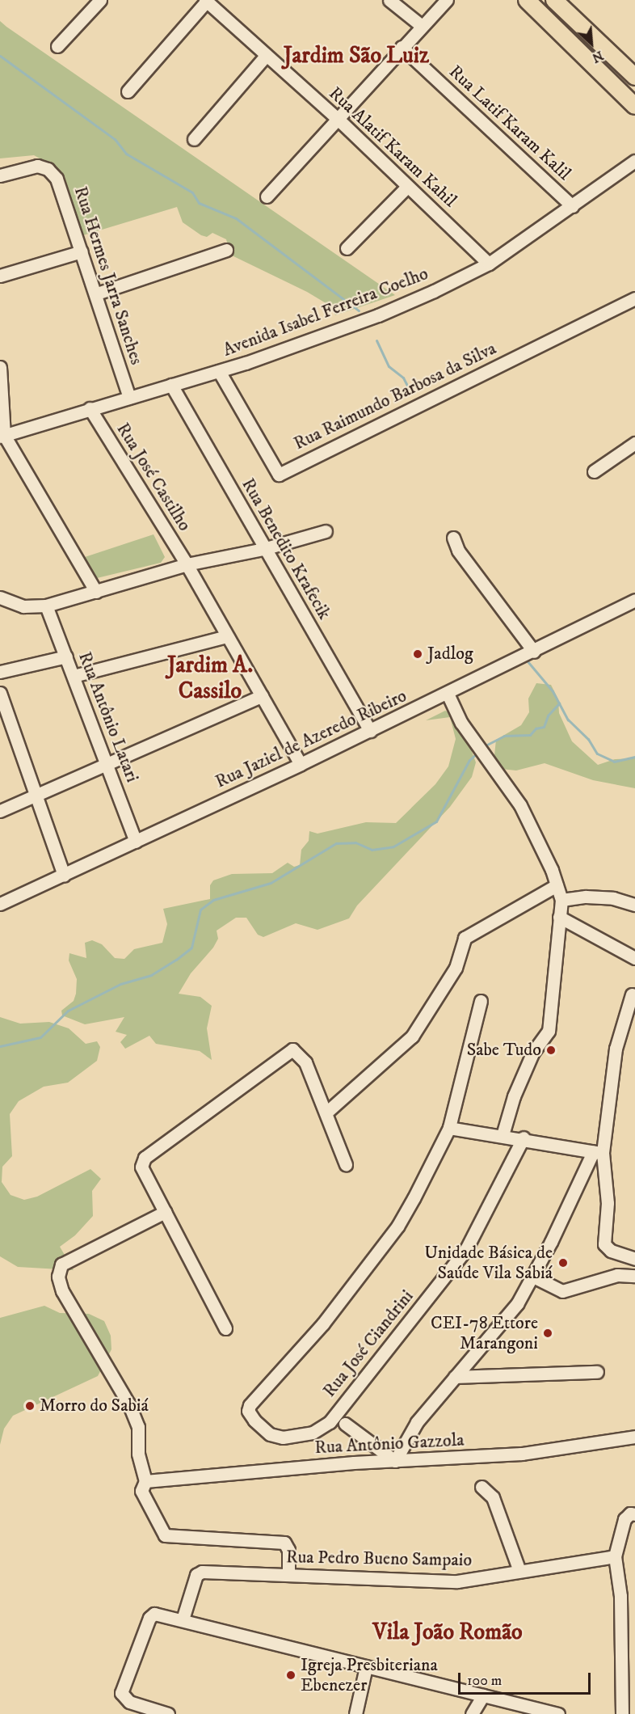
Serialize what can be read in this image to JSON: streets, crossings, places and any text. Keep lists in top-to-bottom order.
{
  "streets": {
    "street": [
      "Rua Latif Karam Kalil",
      "Rua Alatif Karam Kahil",
      "Rua Hermes Jarra Sanches",
      "Avenida Isabel Ferreira Coelho",
      "Rua Raimundo Barbosa da Silva",
      "Rua José Castilho",
      "Rua Benedito Krafecik",
      "Rua Antônio Latari",
      "Rua Jaziel de Azeredo Ribeiro",
      "Rua José Ciandrini",
      "Rua Antônio Gazzola",
      "Rua Pedro Bueno Sampaio"
    ]
  },
  "crossings": [
    ["Rua Latif Karam Kalil", "Avenida Isabel Ferreira Coelho"],
    ["Rua Alatif Karam Kahil", "Avenida Isabel Ferreira Coelho"],
    ["Rua Hermes Jarra Sanches", "Avenida Isabel Ferreira Coelho"],
    ["Avenida Isabel Ferreira Coelho", "Rua Raimundo Barbosa da Silva"],
    ["Avenida Isabel Ferreira Coelho", "Rua José Castilho"],
    ["Avenida Isabel Ferreira Coelho", "Rua Benedito Krafecik"],
    ["Rua José Castilho", "Rua Jaziel de Azeredo Ribeiro"],
    ["Rua Benedito Krafecik", "Rua Jaziel de Azeredo Ribeiro"],
    ["Rua Antônio Latari", "Rua Jaziel de Azeredo Ribeiro"]
  ],
  "districts": ["Jardim São Luiz", "Jardim A. Cassilo", "Vila João Romão"],
  "places": [
    "Jadlog",
    "Sabe Tudo",
    "Unidade Básica de Saúde Vila Sabiá",
    "CEI-78 Ettore Marangoni",
    "Morro do Sabiá",
    "Igreja Presbiteriana Ebenezer"
  ],
  "scale_bar": "100 m",
  "north": "bottom right"
}
